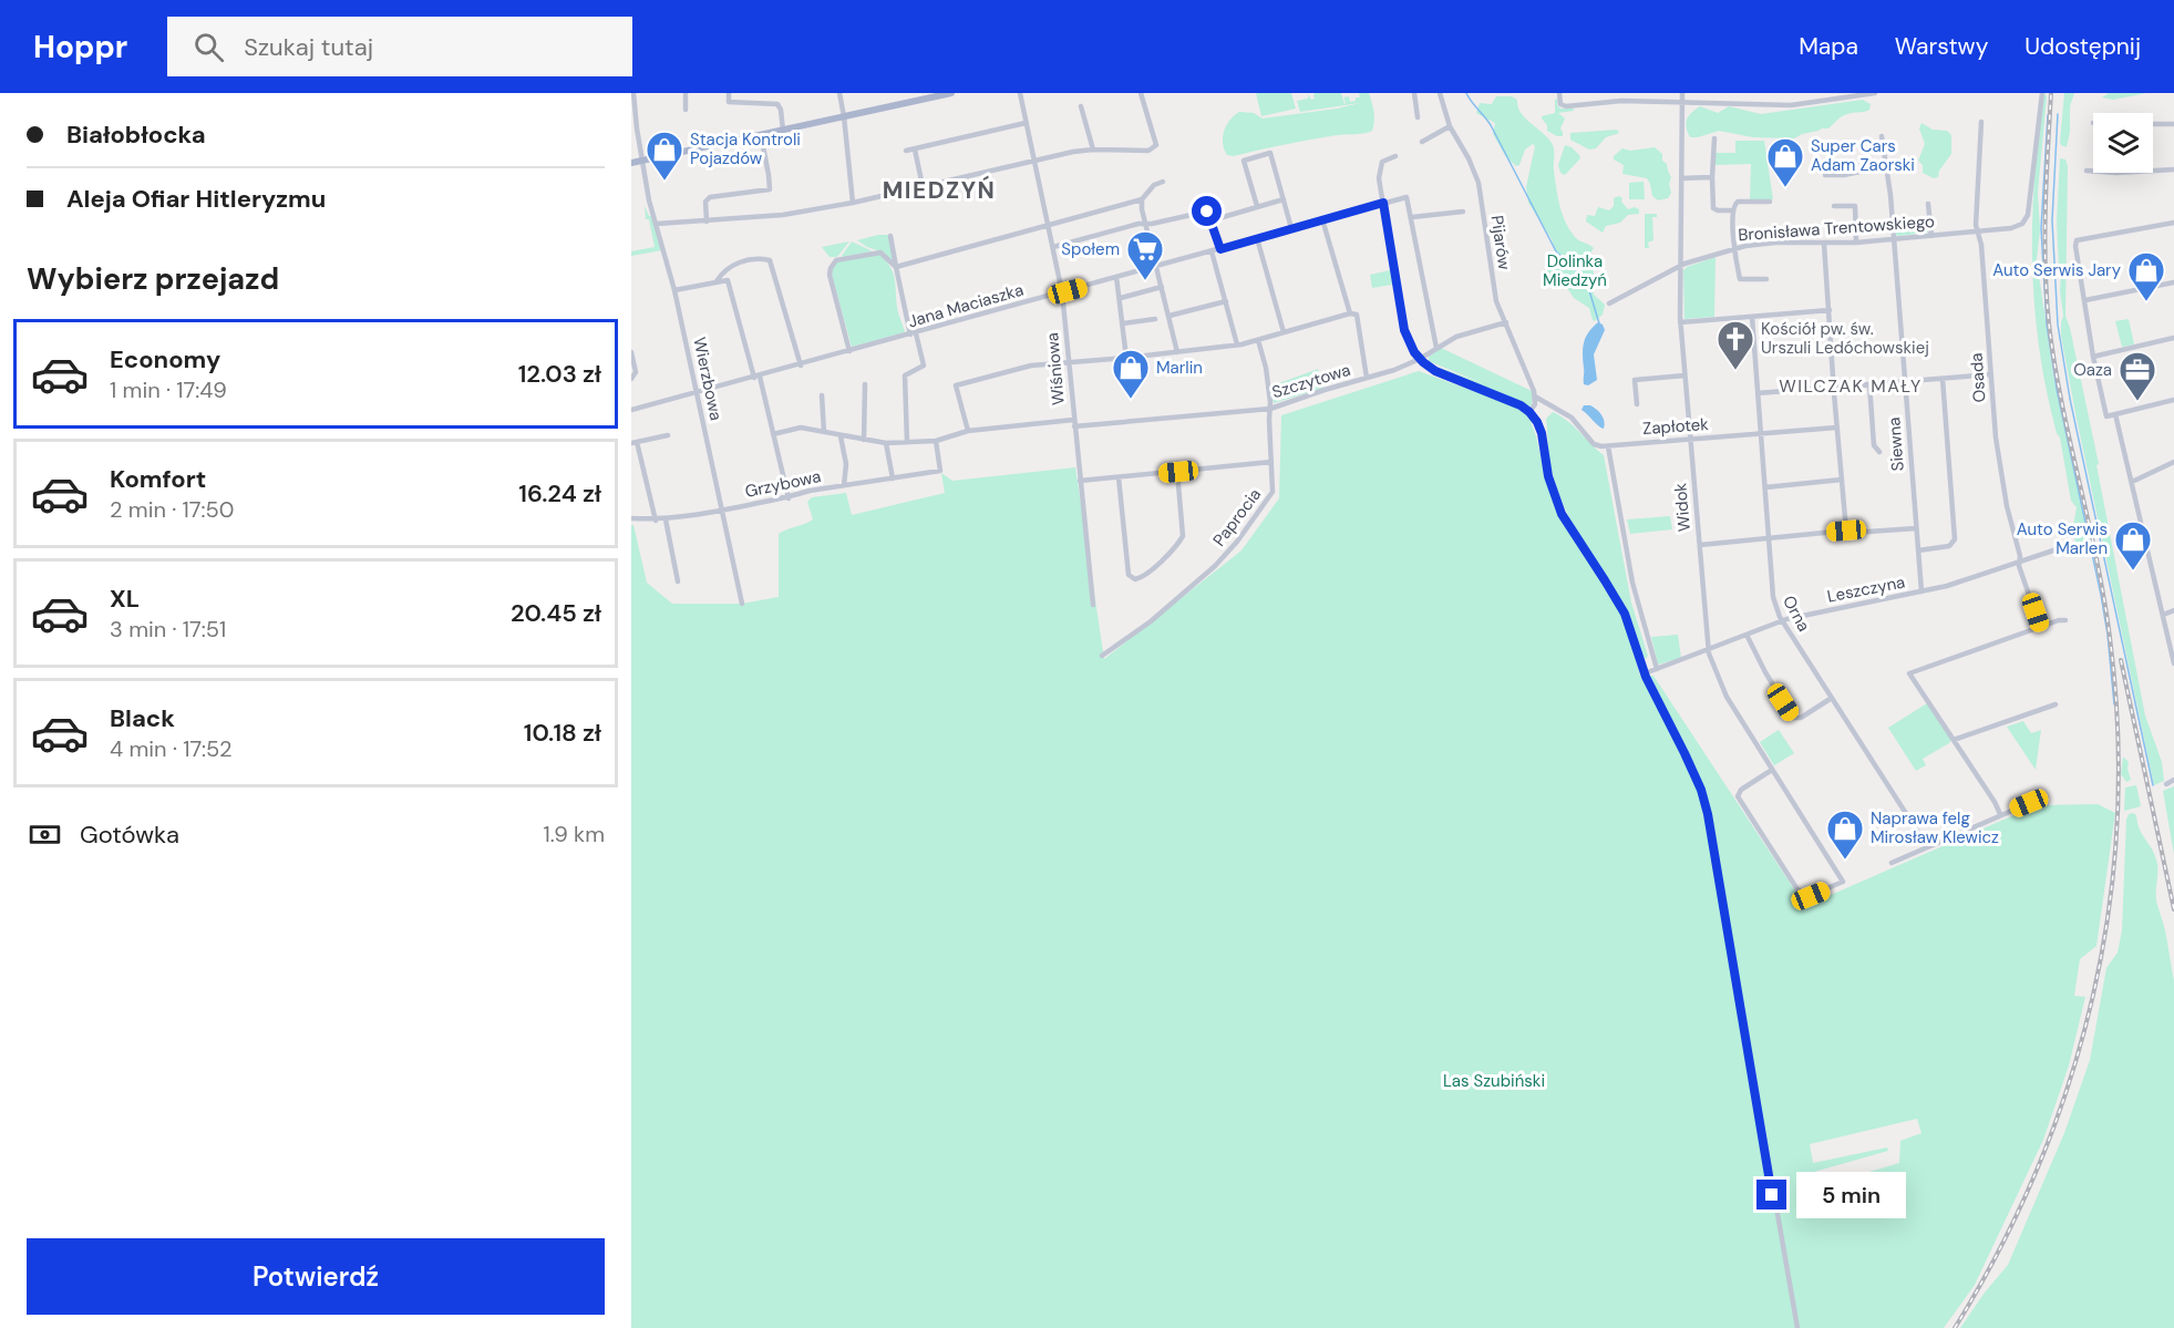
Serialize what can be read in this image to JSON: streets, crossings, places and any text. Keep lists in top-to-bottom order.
{
  "streets": {
    "street": [
      "Bronisława Trentowskiego",
      "Pijarów",
      "Jana Maciaszka",
      "Wiśniowa",
      "Osada",
      "Wierzbowa",
      "Szczytowa",
      "Zapłotek",
      "Siewna",
      "Grzybowa",
      "Widok",
      "Paprocia",
      "Leszczyna",
      "Orna"
    ]
  },
  "crossings": [
    ["Bronisława Trentowskiego", "Osada"],
    ["Bronisława Trentowskiego", "Siewna"],
    ["Bronisława Trentowskiego", "Widok"],
    ["Pijarów", "Szczytowa"],
    ["Jana Maciaszka", "Wiśniowa"],
    ["Jana Maciaszka", "Wierzbowa"],
    ["Wiśniowa", "Szczytowa"],
    ["Osada", "Leszczyna"],
    ["Wierzbowa", "Grzybowa"],
    ["Szczytowa", "Grzybowa"],
    ["Szczytowa", "Paprocia"],
    ["Zapłotek", "Widok"],
    ["Zapłotek", "Orna"],
    ["Siewna", "Leszczyna"],
    ["Widok", "Leszczyna"],
    ["Leszczyna", "Orna"]
  ],
  "districts": ["MIEDZYŃ", "WILCZAK MAŁY"],
  "parks": ["Dolinka Miedzyń", "Las Szubiński"],
  "places": {
    "shop": [
      "Stacja Kontroli Pojazdów",
      "Super Cars Adam Zaorski",
      "Auto Serwis Jary",
      "Marlin",
      "Auto Serwis Marlen",
      "Naprawa felg Mirosław Klewicz"
    ],
    "supermarket": ["Społem"],
    "church": ["Kościół pw. św. Urszuli Ledóchowskiej"],
    "office": ["Oaza"]
  },
  "page": {
    "header": "Hoppr",
    "search": "Szukaj tutaj",
    "nav": ["Mapa", "Warstwy", "Udostępnij"],
    "banner": ["Białobłocka", "Aleja Ofiar Hitleryzmu"],
    "heading": "Wybierz przejazd",
    "list": [
      {
        "name": "Economy",
        "note": "1 min · 17:49",
        "value": "12.03 zł"
      },
      {
        "name": "Komfort",
        "note": "2 min · 17:50",
        "value": "16.24 zł"
      },
      {
        "name": "XL",
        "note": "3 min · 17:51",
        "value": "20.45 zł"
      },
      {
        "name": "Black",
        "note": "4 min · 17:52",
        "value": "10.18 zł"
      }
    ],
    "pay": ["Gotówka", "1.9 km"],
    "bubble": "5 min",
    "buttons": "Potwierdź"
  }
}
